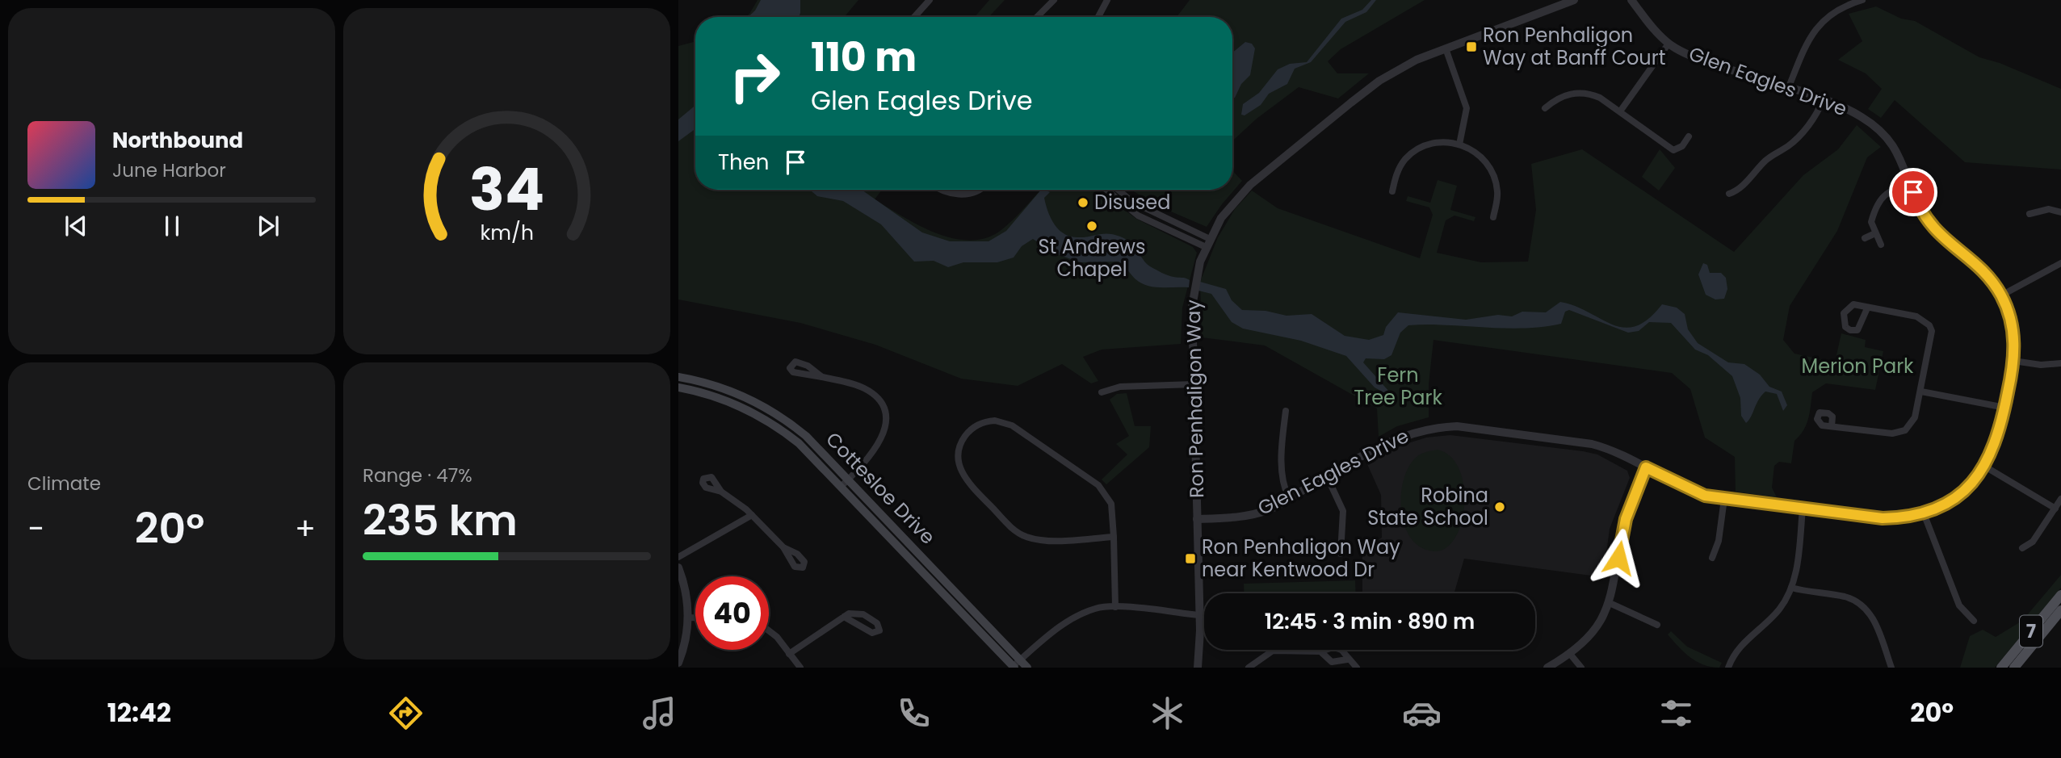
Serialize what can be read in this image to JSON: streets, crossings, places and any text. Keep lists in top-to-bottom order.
{
  "streets": {
    "main road": ["Cottesloe Drive", "7"],
    "street": ["Glen Eagles Drive", "Ron Penhaligon Way"]
  },
  "crossings": [
    ["Glen Eagles Drive", "Ron Penhaligon Way"]
  ],
  "parks": ["Merion Park", "Fern Tree Park"],
  "places": {
    "transit": ["Ron Penhaligon Way at Banff Court", "Ron Penhaligon Way near Kentwood Dr"],
    "other": ["Disused", "St Andrews Chapel", "Robina State School"]
  },
  "page": {
    "turn": ["110 m", "Glen Eagles Drive"],
    "song": ["Northbound", "June Harbor"],
    "then": "Then",
    "tile": [
      "Climate",
      ["Range · 47%", "235 km"]
    ],
    "heat": ["−", "20°", "+"],
    "limit": "40",
    "trip": "12:45 · 3 min · 890 m",
    "tabs": ["12:42", "20°"],
    "gauge": ["34", "km/h"]
  }
}
